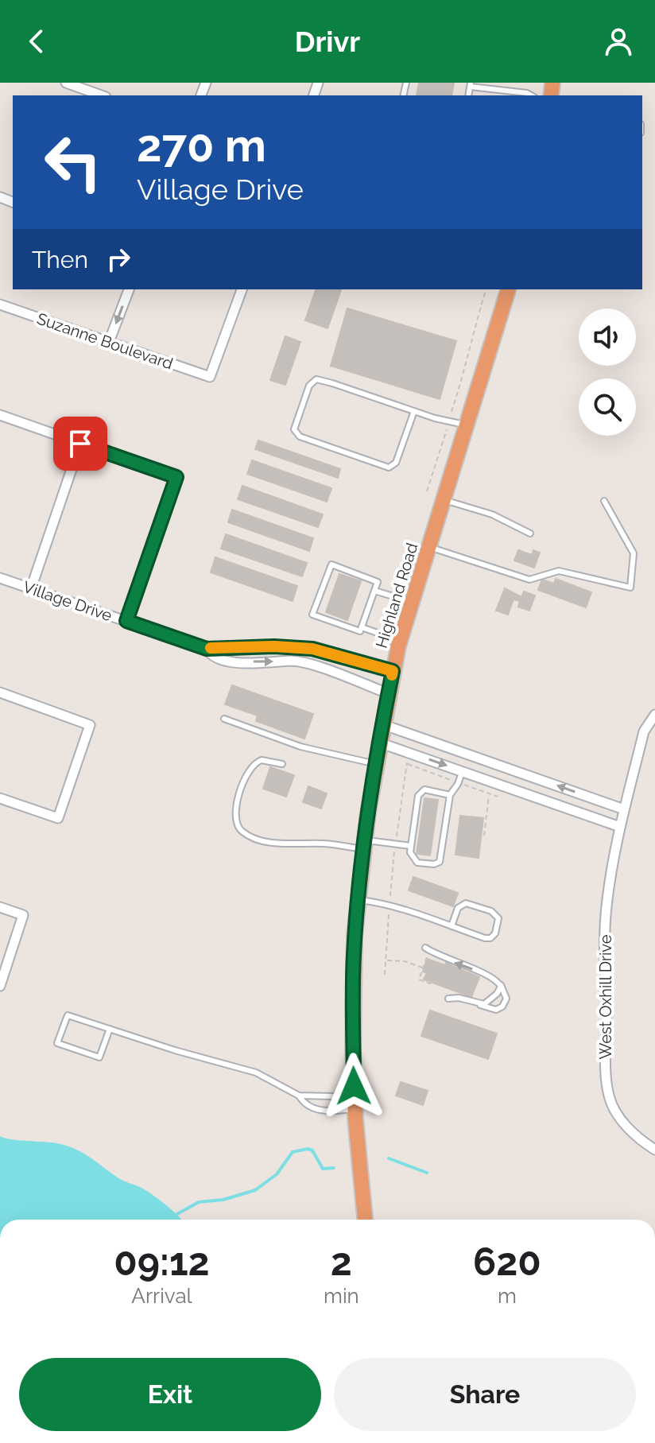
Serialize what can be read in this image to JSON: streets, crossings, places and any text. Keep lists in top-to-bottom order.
{
  "streets": {
    "highway": ["Highland Road"],
    "street": ["Suzanne Boulevard", "Village Drive", "West Oxhill Drive"]
  },
  "crossings": [
    ["Highland Road", "Village Drive"]
  ],
  "page": {
    "header": "Drivr",
    "turn": ["270 m", "Village Drive"],
    "then": "Then",
    "eta": [
      "09:12",
      "Arrival",
      "2",
      "min",
      "620",
      "m"
    ],
    "buttons": ["Exit", "Share"]
  }
}
